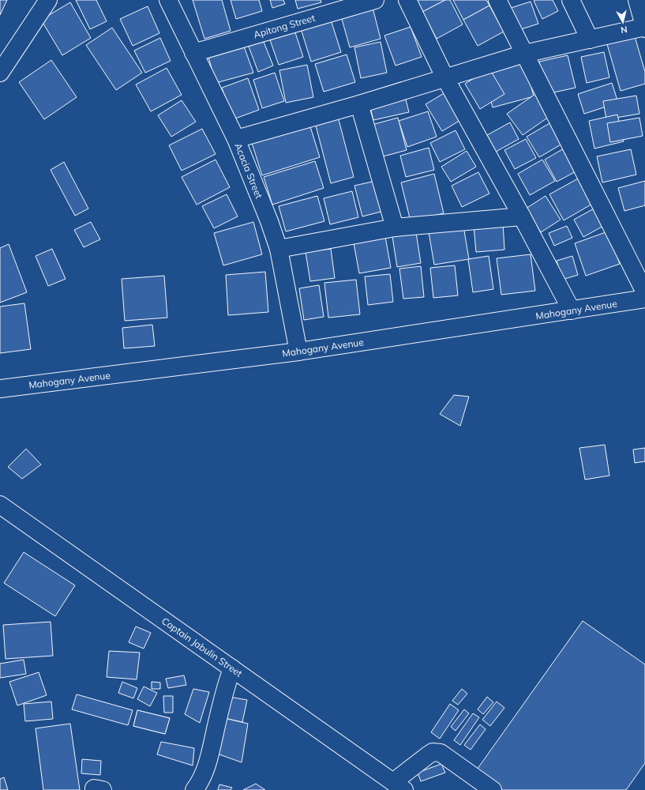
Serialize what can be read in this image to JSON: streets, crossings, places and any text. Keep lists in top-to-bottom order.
{
  "streets": {
    "street": [
      "Apitong Street",
      "Acacia Street",
      "Mahogany Avenue",
      "Captain Jabulin Street"
    ]
  },
  "crossings": [
    ["Apitong Street", "Acacia Street"],
    ["Acacia Street", "Mahogany Avenue"]
  ],
  "north": "bottom"
}
